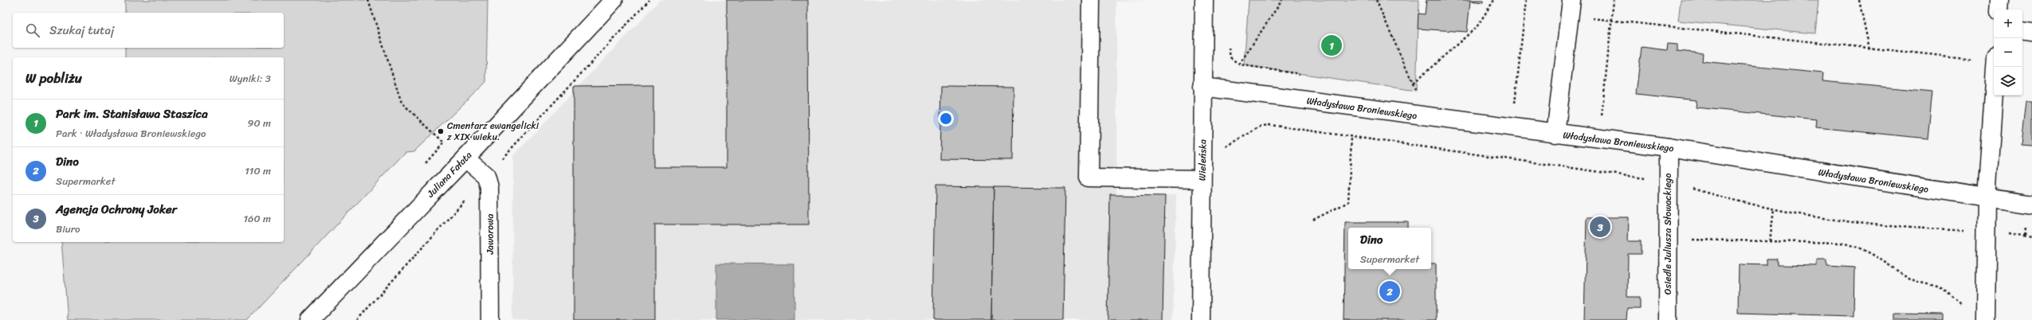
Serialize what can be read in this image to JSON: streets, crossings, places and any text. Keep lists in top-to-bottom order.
{
  "streets": {
    "street": [
      "Władysława Broniewskiego",
      "Wieleńska",
      "Juliana Fałata",
      "Jaworowa",
      "Osiedle Juliusza Słowackiego"
    ]
  },
  "crossings": [
    ["Władysława Broniewskiego", "Wieleńska"],
    ["Władysława Broniewskiego", "Osiedle Juliusza Słowackiego"],
    ["Juliana Fałata", "Jaworowa"]
  ],
  "places": ["Cmentarz ewangelicki z XIX wieku."],
  "page": {
    "map_buttons": ["+", "−"],
    "search": "Szukaj tutaj",
    "pins": ["1", "3", "2"],
    "heading": ["W pobliżu", "Wyniki: 3"],
    "list": [
      {
        "mark": "1",
        "name": "Park im. Stanisława Staszica",
        "note": "Park · Władysława Broniewskiego",
        "value": "90 m"
      },
      {
        "mark": "2",
        "name": "Dino",
        "note": "Supermarket",
        "value": "110 m"
      },
      {
        "mark": "3",
        "name": "Agencja Ochrony Joker",
        "note": "Biuro",
        "value": "160 m"
      }
    ],
    "popup": ["Dino", "Supermarket"]
  }
}
